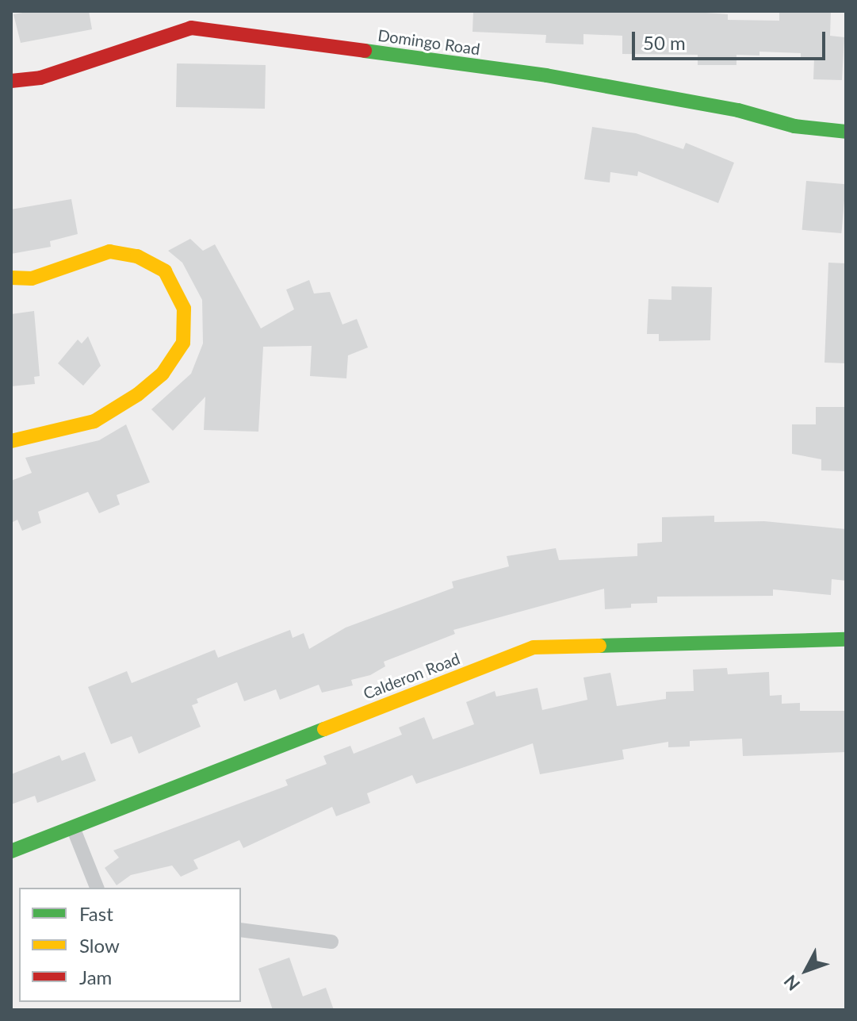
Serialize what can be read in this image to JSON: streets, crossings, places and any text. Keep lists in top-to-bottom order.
{
  "streets": {
    "street": ["Domingo Road", "Calderon Road"]
  },
  "legend": ["Fast", "Slow", "Jam"],
  "scale_bar": "50 m",
  "north": "bottom left"
}
